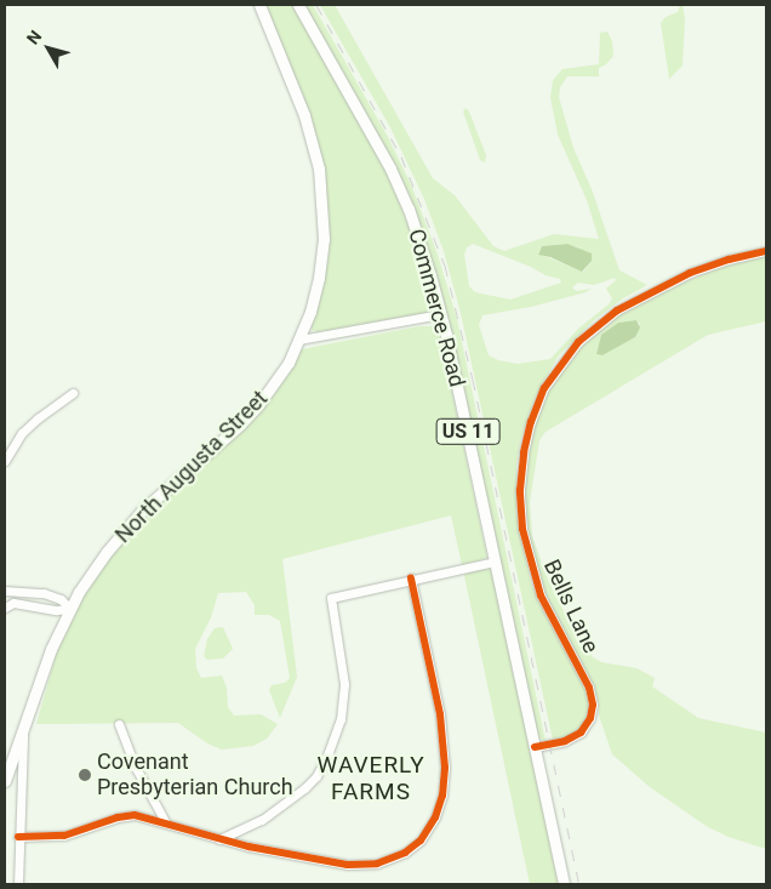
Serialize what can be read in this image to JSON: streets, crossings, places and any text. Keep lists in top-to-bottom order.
{
  "streets": {
    "main road": ["Commerce Road", "US 11", "North Augusta Street"],
    "street": ["Bells Lane"]
  },
  "crossings": [
    ["Commerce Road", "Bells Lane"]
  ],
  "districts": ["WAVERLY FARMS"],
  "places": ["Covenant Presbyterian Church"],
  "north": "top left"
}
